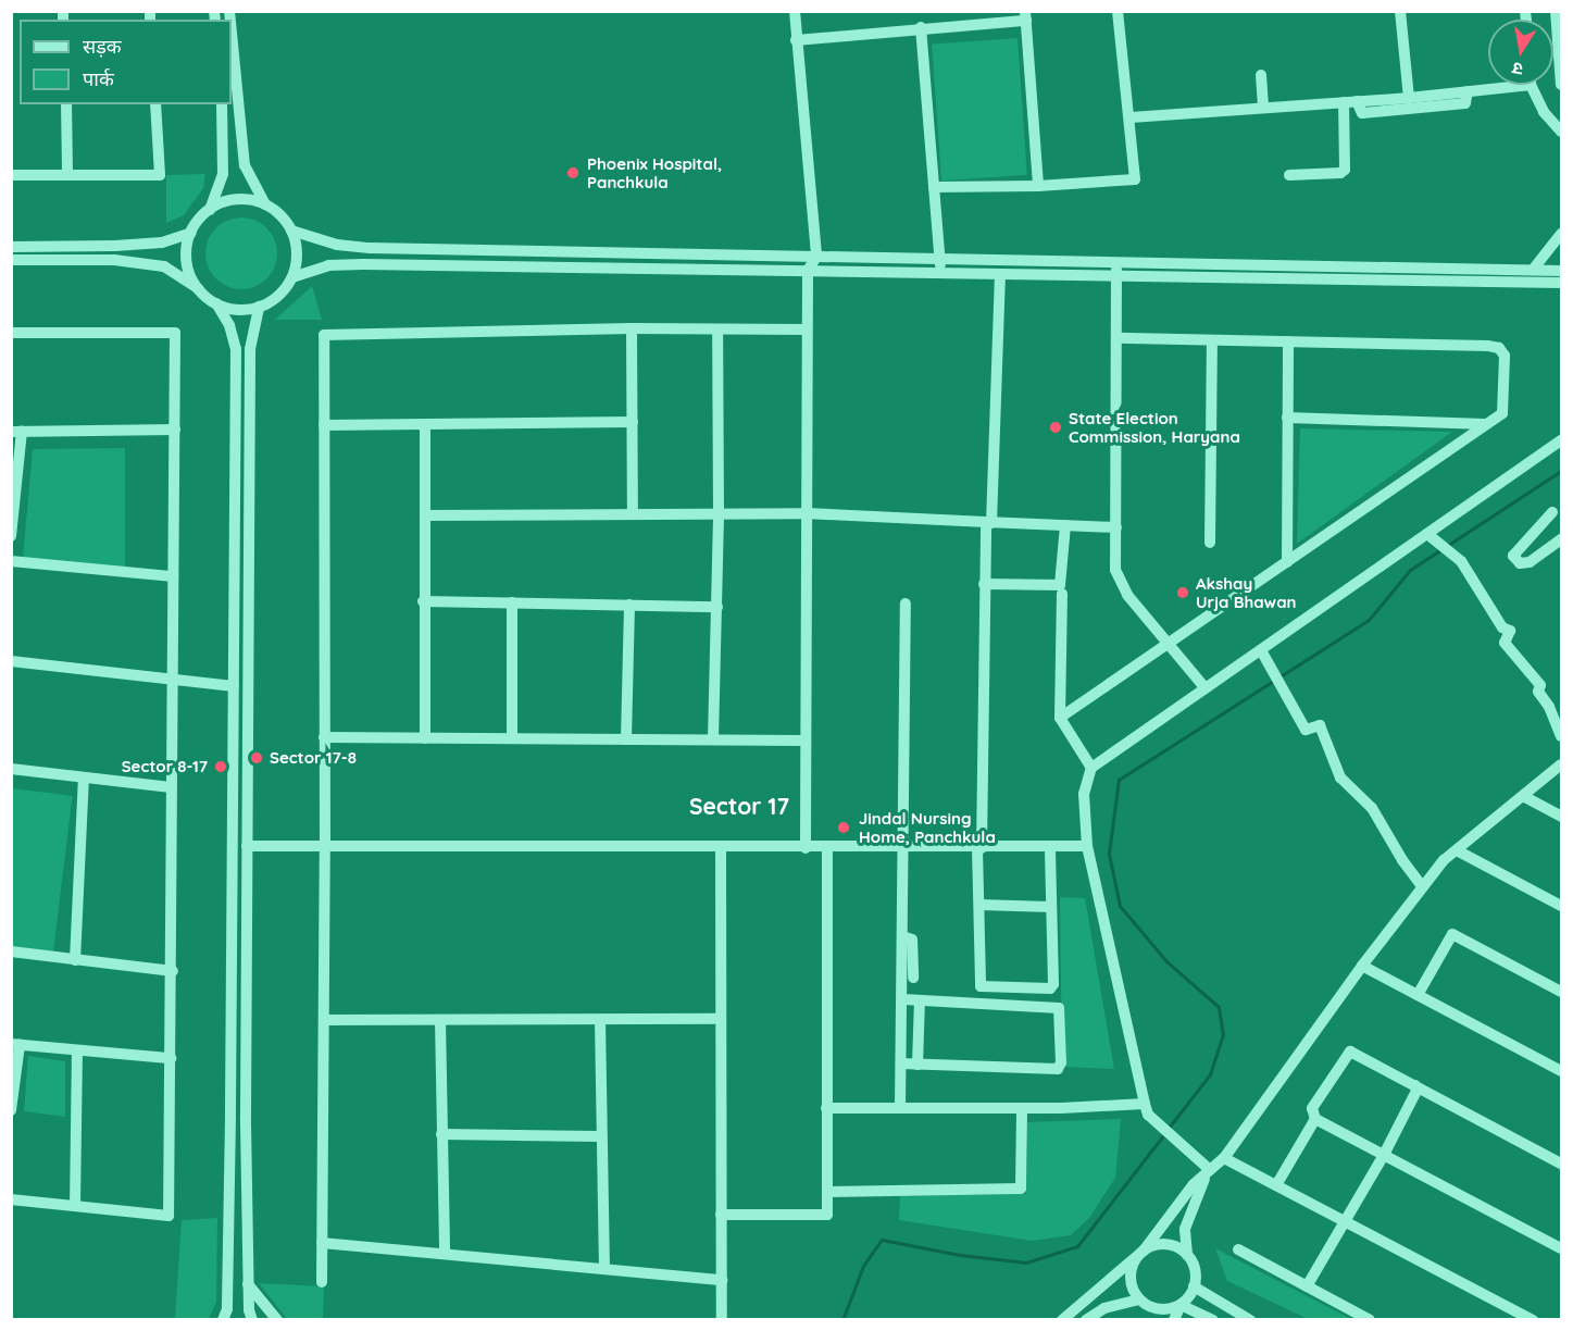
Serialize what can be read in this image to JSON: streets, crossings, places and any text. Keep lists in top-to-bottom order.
{
  "districts": ["Sector 17"],
  "places": [
    "Phoenix Hospital, Panchkula",
    "State Election Commission, Haryana",
    "Akshay Urja Bhawan",
    "Sector 17-8",
    "Sector 8-17",
    "Jindal Nursing Home, Panchkula"
  ],
  "legend": ["सड़क", "पार्क"],
  "north": "bottom"
}
